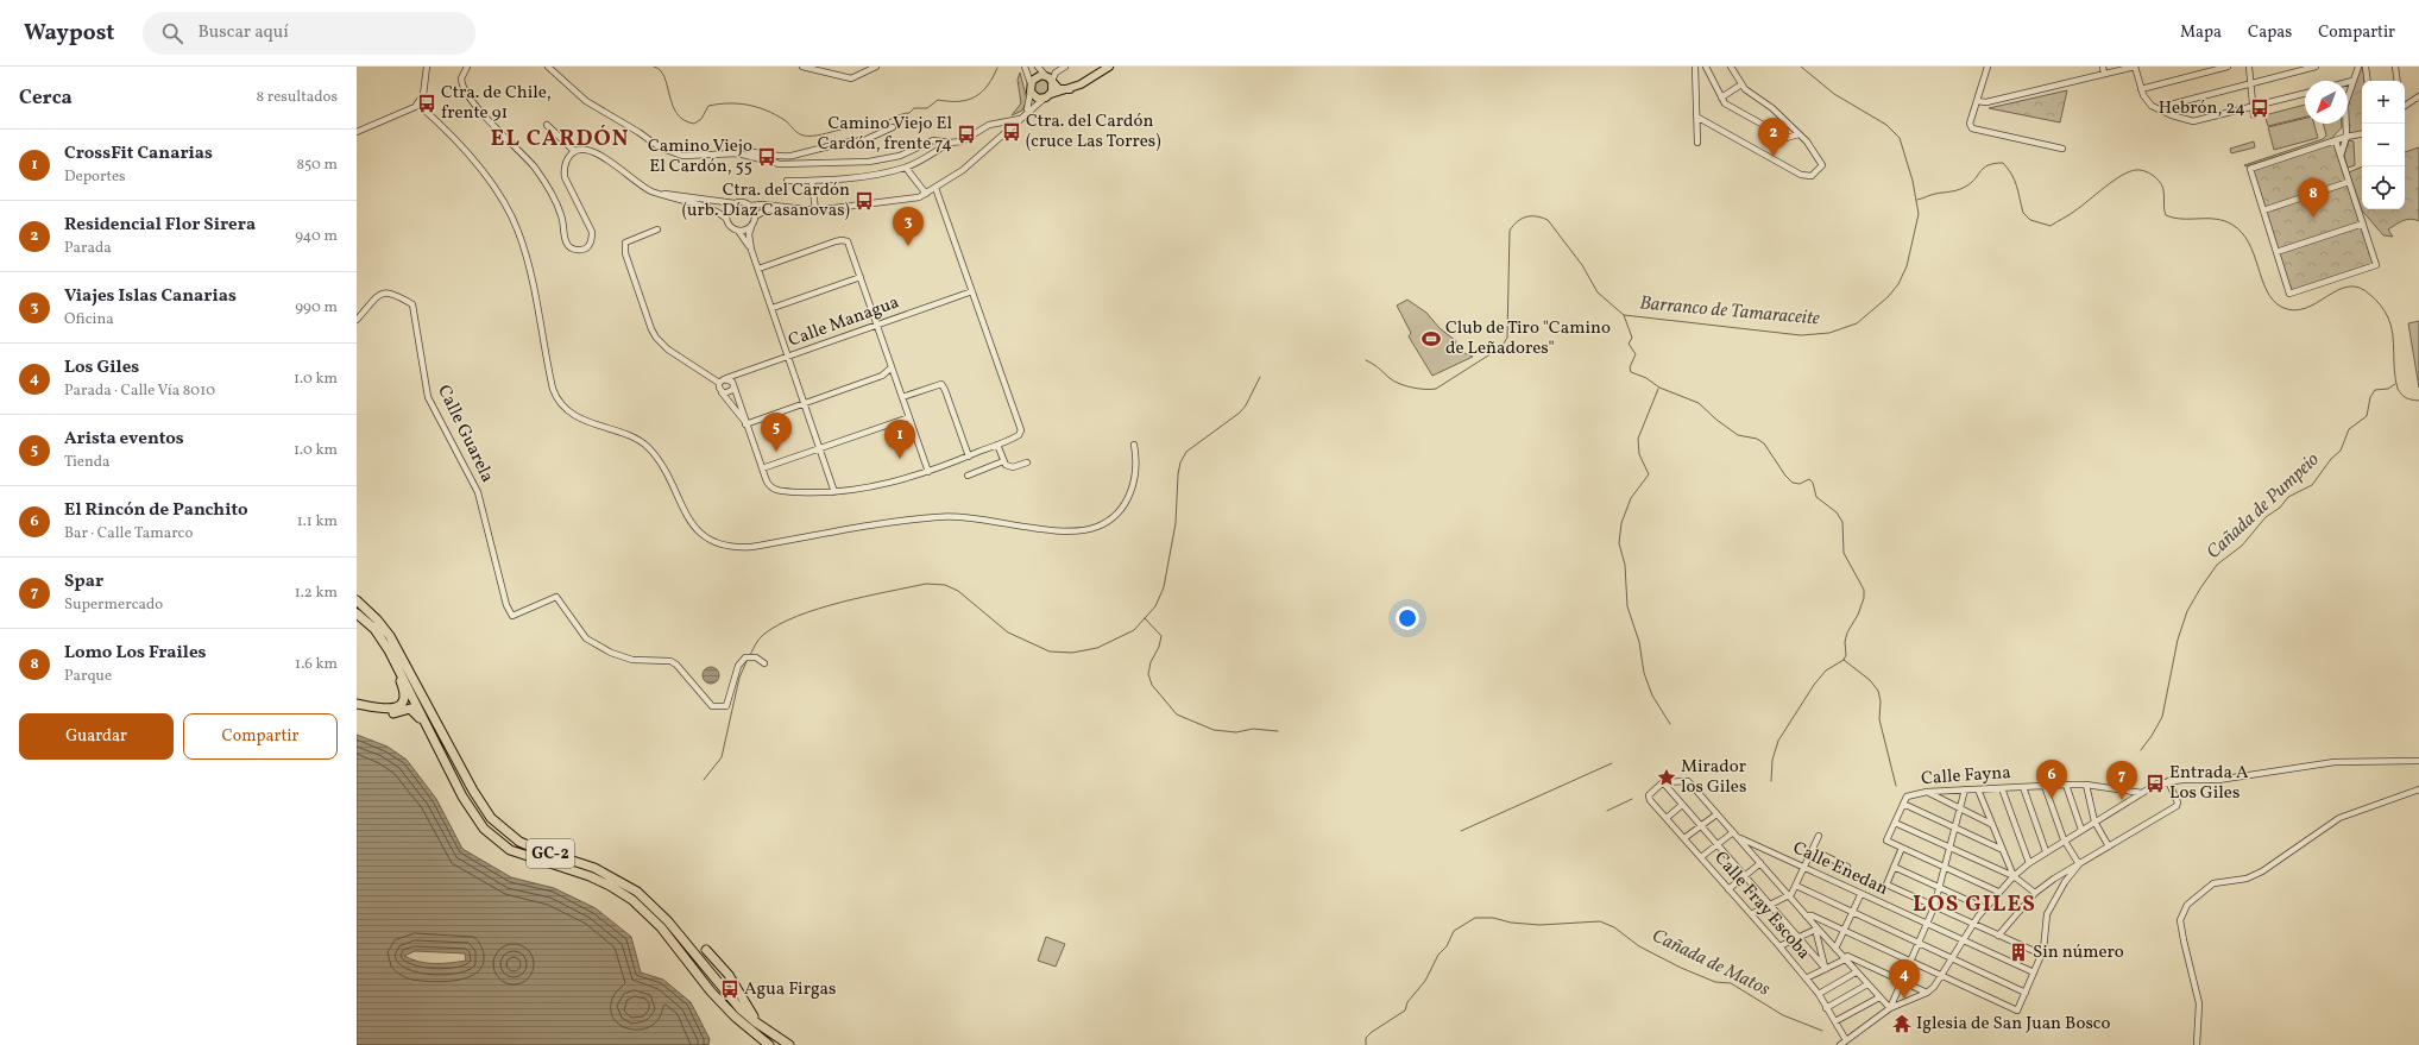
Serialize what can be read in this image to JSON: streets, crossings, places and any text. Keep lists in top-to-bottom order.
{
  "streets": {
    "highway": ["GC-2"],
    "street": [
      "Calle Managua",
      "Calle Guarela",
      "Calle Fayna",
      "Calle Enedan",
      "Calle Fray Escoba"
    ]
  },
  "districts": ["EL CARDÓN", "LOS GILES"],
  "water": ["Barranco de Tamaraceite", "Cañada de Pumpeio", "Cañada de Matos"],
  "places": {
    "bus stop": [
      "Ctra. de Chile, frente 91",
      "Hebrón, 24",
      "Ctra. del Cardón (cruce Las Torres)",
      "Camino Viejo El Cardón, frente 74",
      "Camino Viejo El Cardón, 55",
      "Ctra. del Cardón (urb. Díaz Casanovas)",
      "Entrada A Los Giles",
      "Agua Firgas"
    ],
    "sports": ["Club de Tiro \"Camino de Leñadores\""],
    "place": ["Mirador los Giles"],
    "building": ["Sin número"],
    "temple": ["Iglesia de San Juan Bosco"]
  },
  "north": "bottom left",
  "page": {
    "header": "Waypost",
    "search": "Buscar aquí",
    "nav": ["Mapa", "Capas", "Compartir"],
    "heading": ["Cerca", "8 resultados"],
    "map_buttons": ["+", "−"],
    "pins": [
      "2",
      "8",
      "3",
      "5",
      "1",
      "6",
      "7",
      "4"
    ],
    "list": [
      {
        "mark": "1",
        "name": "CrossFit Canarias",
        "note": "Deportes",
        "value": "850 m"
      },
      {
        "mark": "2",
        "name": "Residencial Flor Sirera",
        "note": "Parada",
        "value": "940 m"
      },
      {
        "mark": "3",
        "name": "Viajes Islas Canarias",
        "note": "Oficina",
        "value": "990 m"
      },
      {
        "mark": "4",
        "name": "Los Giles",
        "note": "Parada · Calle Vía 8010",
        "value": "1.0 km"
      },
      {
        "mark": "5",
        "name": "Arista eventos",
        "note": "Tienda",
        "value": "1.0 km"
      },
      {
        "mark": "6",
        "name": "El Rincón de Panchito",
        "note": "Bar · Calle Tamarco",
        "value": "1.1 km"
      },
      {
        "mark": "7",
        "name": "Spar",
        "note": "Supermercado",
        "value": "1.2 km"
      },
      {
        "mark": "8",
        "name": "Lomo Los Frailes",
        "note": "Parque",
        "value": "1.6 km"
      }
    ],
    "buttons": ["Guardar", "Compartir"]
  }
}
